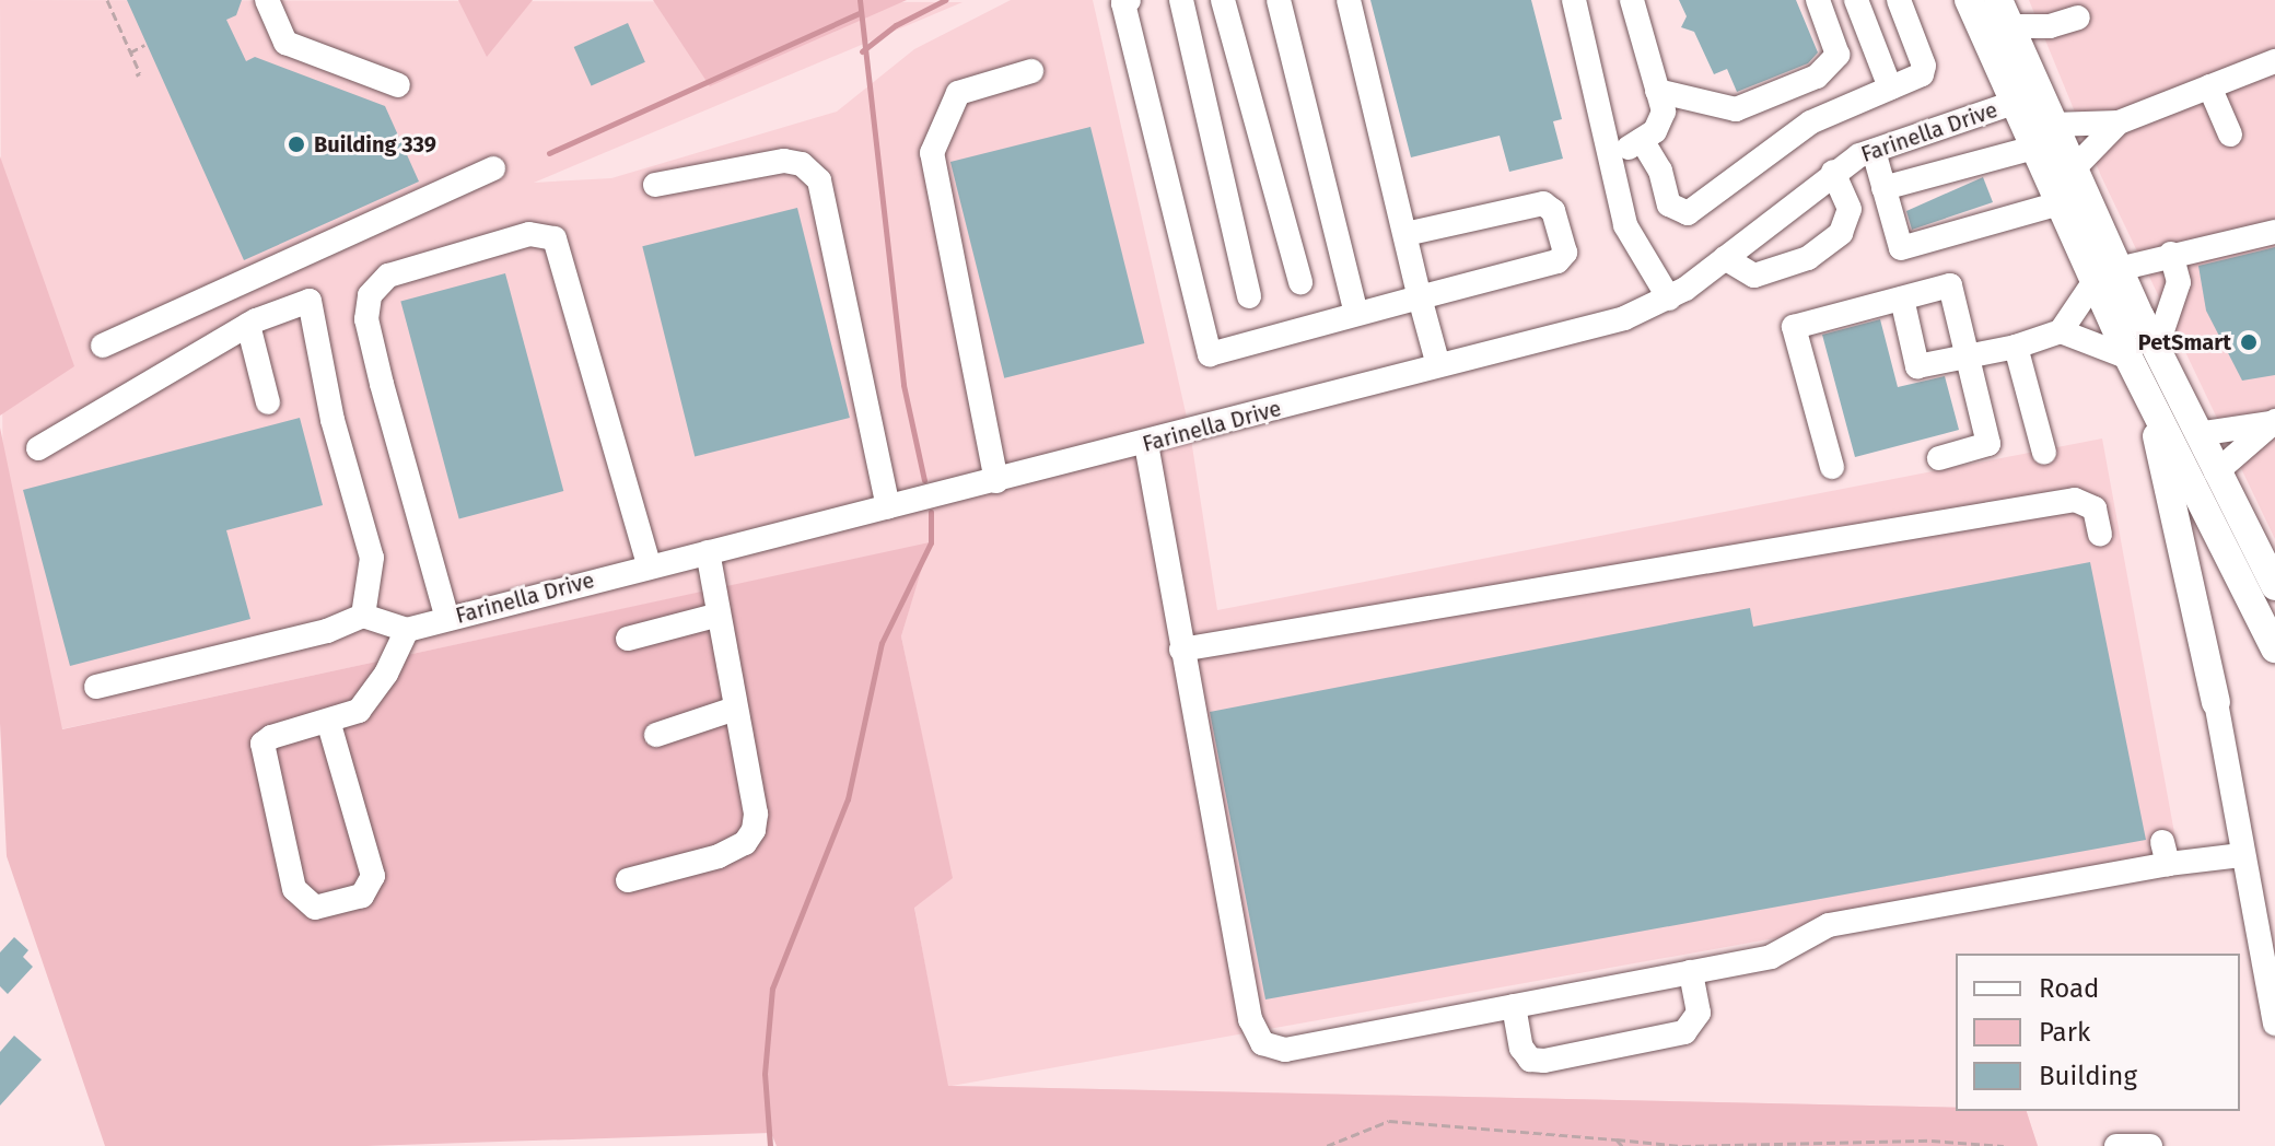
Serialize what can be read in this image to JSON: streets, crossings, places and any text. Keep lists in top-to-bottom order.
{
  "streets": {
    "street": ["Farinella Drive"]
  },
  "places": ["Building 339", "PetSmart"],
  "legend": ["Road", "Park", "Building"]
}
